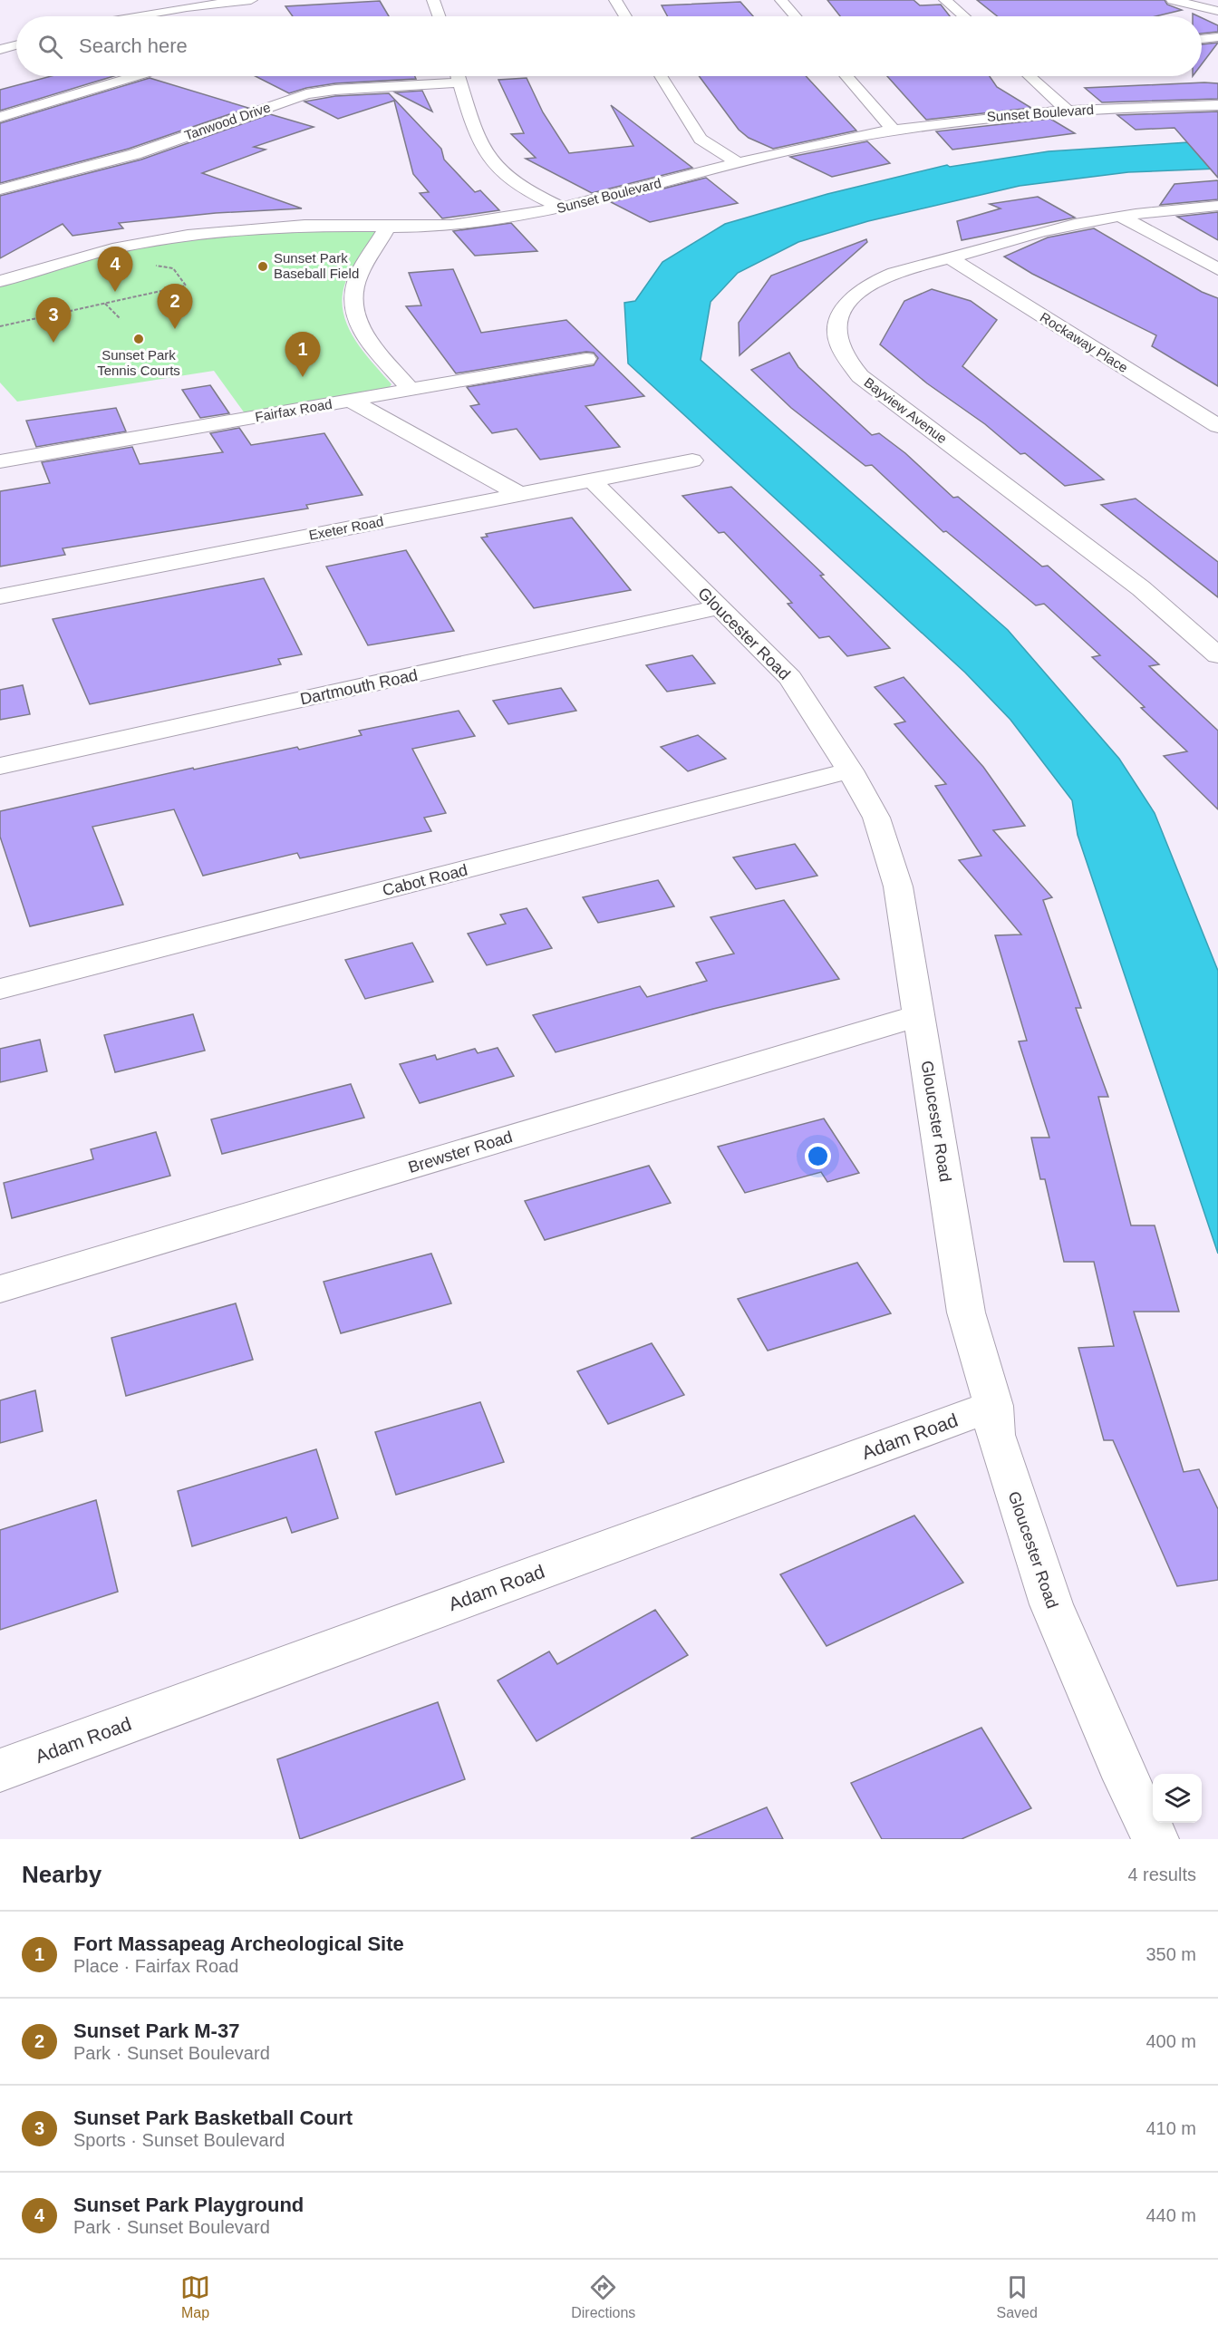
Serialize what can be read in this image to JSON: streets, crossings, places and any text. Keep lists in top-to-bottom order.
{
  "streets": {
    "street": [
      "Sunset Boulevard",
      "Tanwood Drive",
      "Rockaway Place",
      "Fairfax Road",
      "Bayview Avenue",
      "Exeter Road",
      "Gloucester Road",
      "Dartmouth Road",
      "Cabot Road",
      "Brewster Road",
      "Adam Road"
    ]
  },
  "crossings": [
    ["Rockaway Place", "Bayview Avenue"],
    ["Exeter Road", "Gloucester Road"],
    ["Gloucester Road", "Dartmouth Road"],
    ["Gloucester Road", "Cabot Road"],
    ["Gloucester Road", "Brewster Road"],
    ["Gloucester Road", "Adam Road"]
  ],
  "places": ["Sunset Park Baseball Field", "Sunset Park Tennis Courts"],
  "page": {
    "search": "Search here",
    "pins": [
      "4",
      "2",
      "3",
      "1"
    ],
    "heading": ["Nearby", "4 results"],
    "list": [
      {
        "mark": "1",
        "name": "Fort Massapeag Archeological Site",
        "note": "Place · Fairfax Road",
        "value": "350 m"
      },
      {
        "mark": "2",
        "name": "Sunset Park M-37",
        "note": "Park · Sunset Boulevard",
        "value": "400 m"
      },
      {
        "mark": "3",
        "name": "Sunset Park Basketball Court",
        "note": "Sports · Sunset Boulevard",
        "value": "410 m"
      },
      {
        "mark": "4",
        "name": "Sunset Park Playground",
        "note": "Park · Sunset Boulevard",
        "value": "440 m"
      }
    ],
    "nav": ["Map", "Directions", "Saved"]
  }
}
